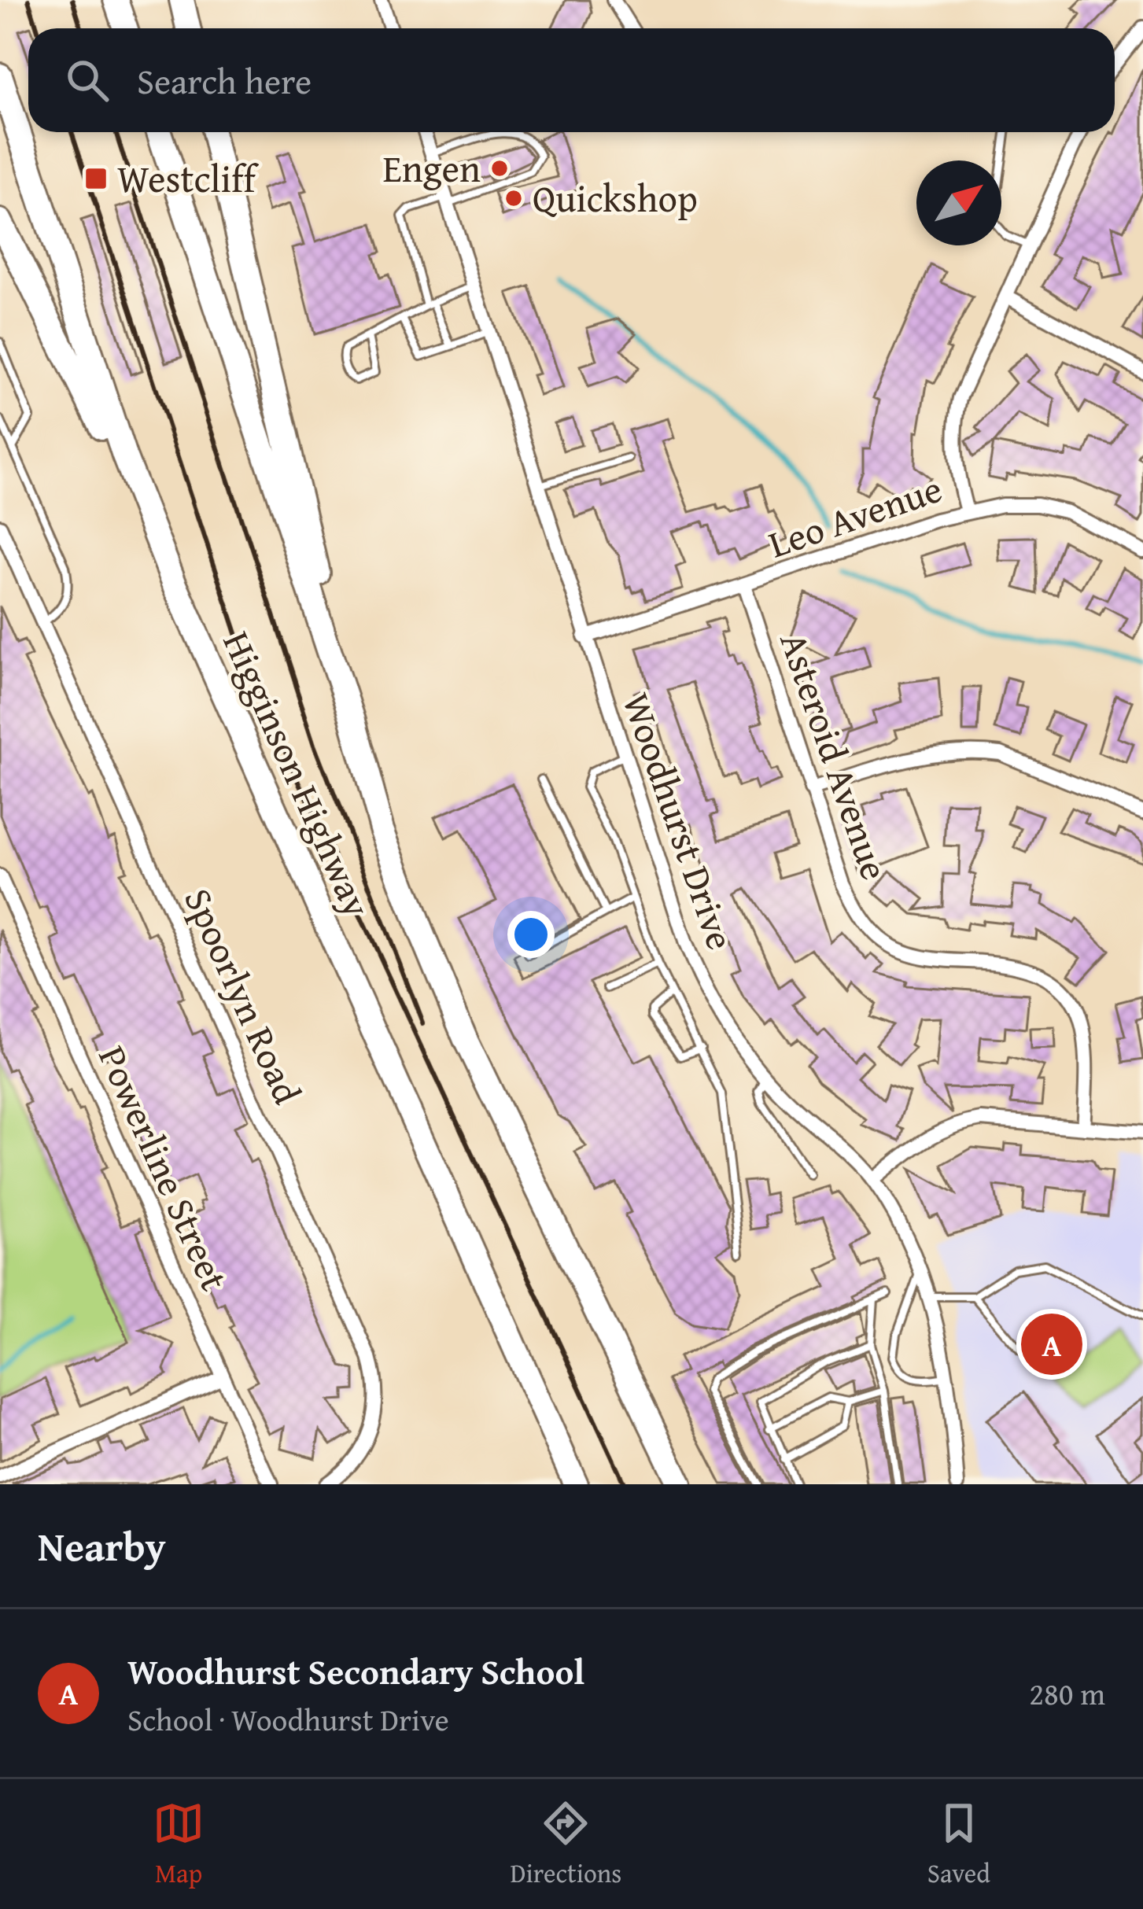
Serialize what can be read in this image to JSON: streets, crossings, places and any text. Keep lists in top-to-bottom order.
{
  "streets": {
    "highway": ["Higginson Highway"],
    "street": [
      "Leo Avenue",
      "Asteroid Avenue",
      "Woodhurst Drive",
      "Spoorlyn Road",
      "Powerline Street"
    ]
  },
  "crossings": [
    ["Leo Avenue", "Asteroid Avenue"],
    ["Leo Avenue", "Woodhurst Drive"]
  ],
  "places": {
    "other": ["Engen", "Quickshop"],
    "transit": ["Westcliff"]
  },
  "north": "top right",
  "page": {
    "search": "Search here",
    "pins": "A",
    "heading": "Nearby",
    "list": [
      {
        "mark": "A",
        "name": "Woodhurst Secondary School",
        "note": "School · Woodhurst Drive",
        "value": "280 m"
      }
    ],
    "nav": ["Map", "Directions", "Saved"]
  }
}
